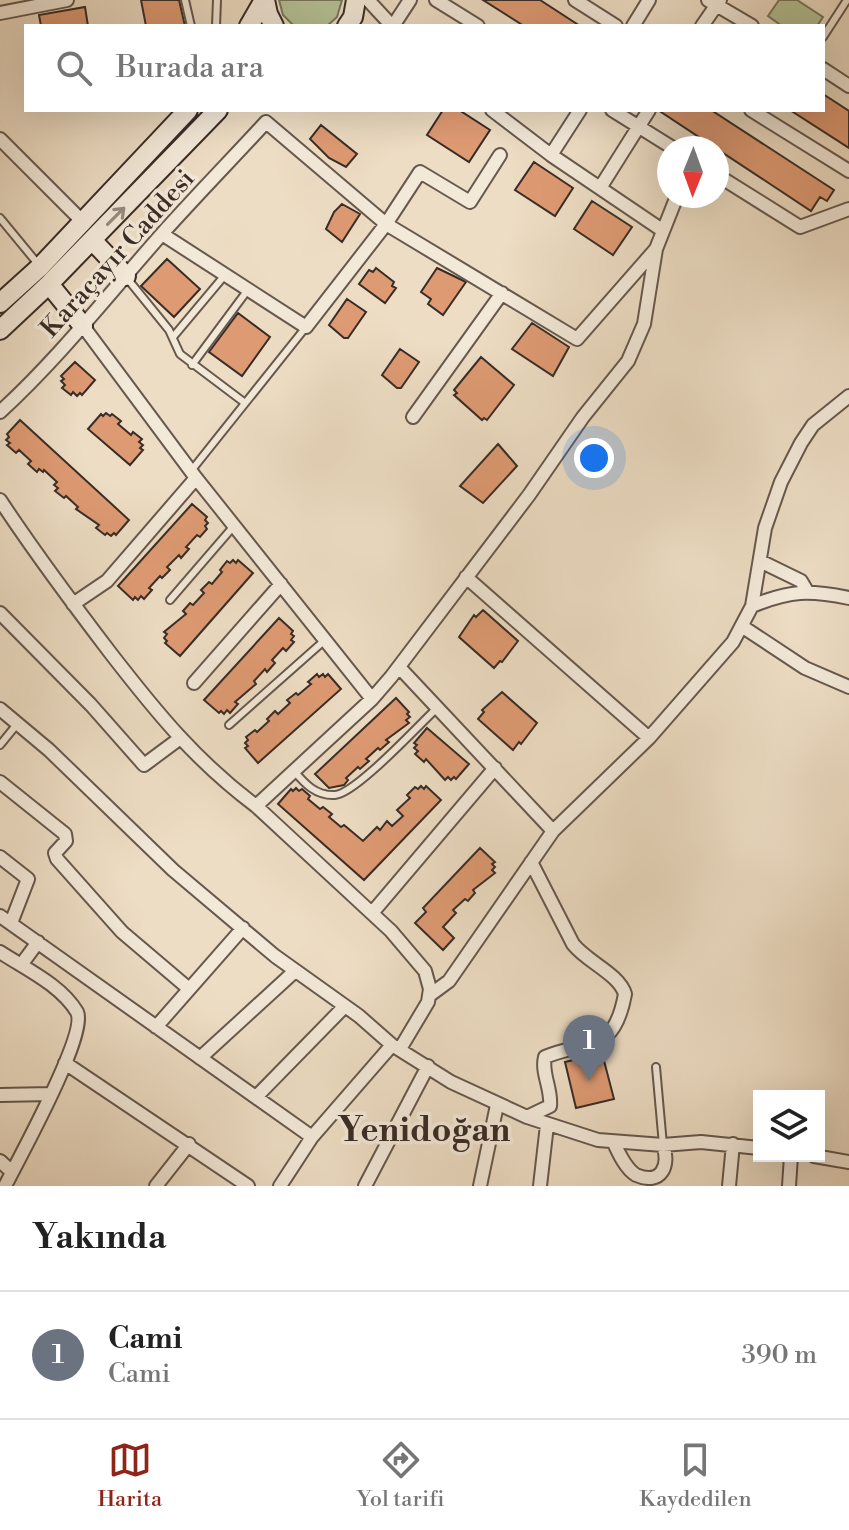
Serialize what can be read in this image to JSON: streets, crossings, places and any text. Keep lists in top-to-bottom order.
{
  "streets": {
    "street": ["Karaçayır Caddesi"]
  },
  "districts": ["Yenidoğan"],
  "north": "bottom",
  "page": {
    "search": "Burada ara",
    "pins": "1",
    "heading": "Yakında",
    "list": [
      {
        "mark": "1",
        "name": "Cami",
        "note": "Cami",
        "value": "390 m"
      }
    ],
    "nav": ["Harita", "Yol tarifi", "Kaydedilen"]
  }
}
